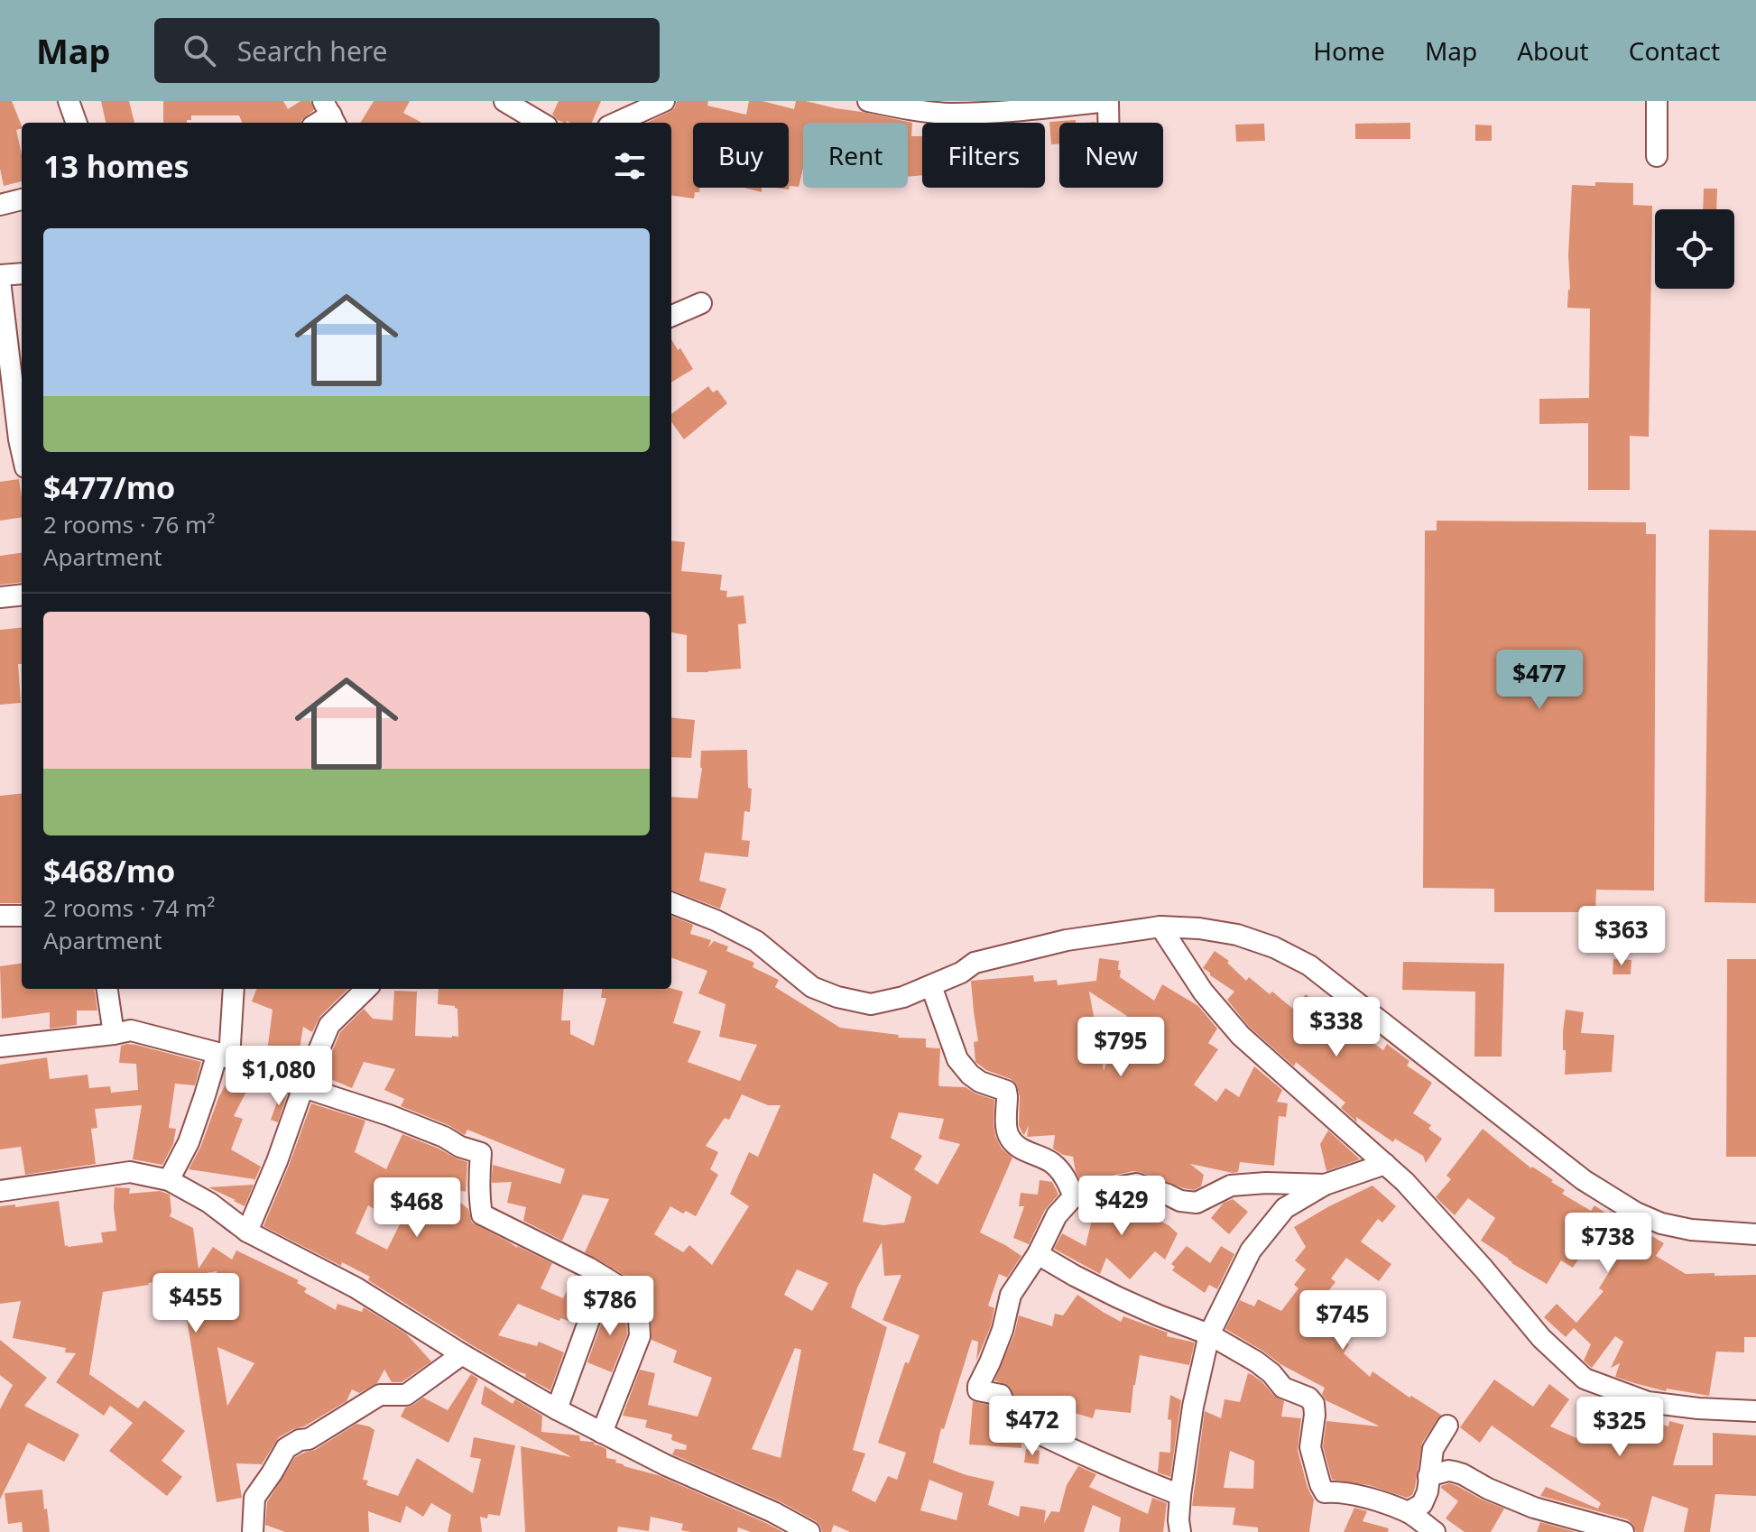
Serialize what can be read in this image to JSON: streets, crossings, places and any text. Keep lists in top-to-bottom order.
{
  "page": {
    "header": "Map",
    "search": "Search here",
    "nav": [
      "Home",
      "Map",
      "About",
      "Contact"
    ],
    "chip": [
      "Buy",
      "Rent",
      "Filters",
      "New"
    ],
    "heading": "13 homes",
    "list": [
      {
        "name": "$477/mo",
        "note": "2 rooms · 76 m² · Apartment"
      },
      {
        "name": "$468/mo",
        "note": "2 rooms · 74 m² · Apartment"
      }
    ],
    "price": [
      "$477",
      "$363",
      "$338",
      "$795",
      "$1,080",
      "$429",
      "$468",
      "$738",
      "$455",
      "$786",
      "$745",
      "$472",
      "$325"
    ]
  }
}
